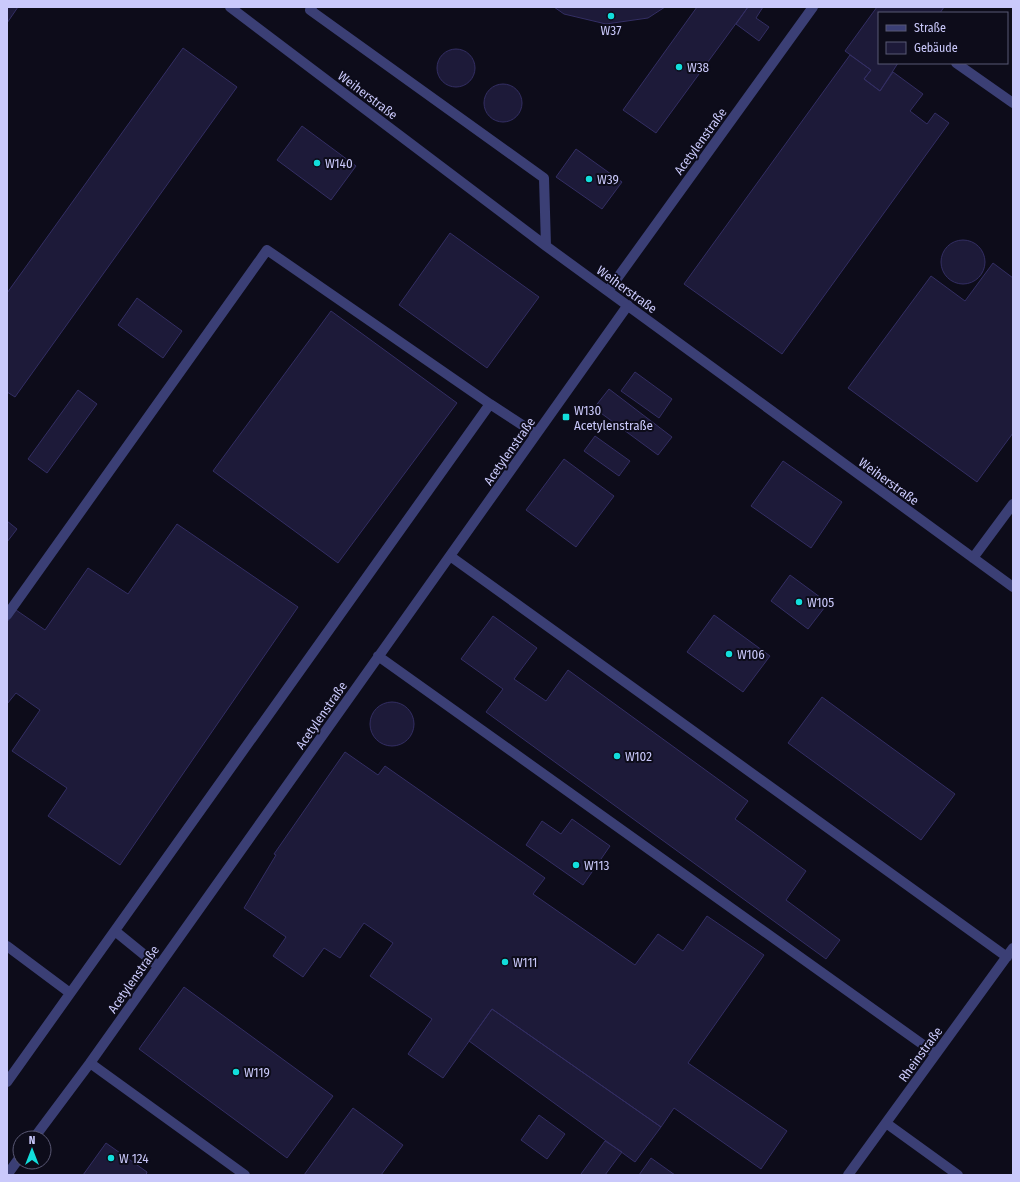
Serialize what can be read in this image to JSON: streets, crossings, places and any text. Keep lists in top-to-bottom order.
{
  "streets": {
    "street": ["Weiherstraße", "Acetylenstraße", "Rheinstraße"]
  },
  "crossings": [
    ["Weiherstraße", "Acetylenstraße"]
  ],
  "places": {
    "other": [
      "W37",
      "W38",
      "W140",
      "W39",
      "W105",
      "W106",
      "W102",
      "W113",
      "W111",
      "W119",
      "W 124"
    ],
    "transit": ["W130 Acetylenstraße"]
  },
  "legend": ["Straße", "Gebäude"],
  "north": "top"
}
